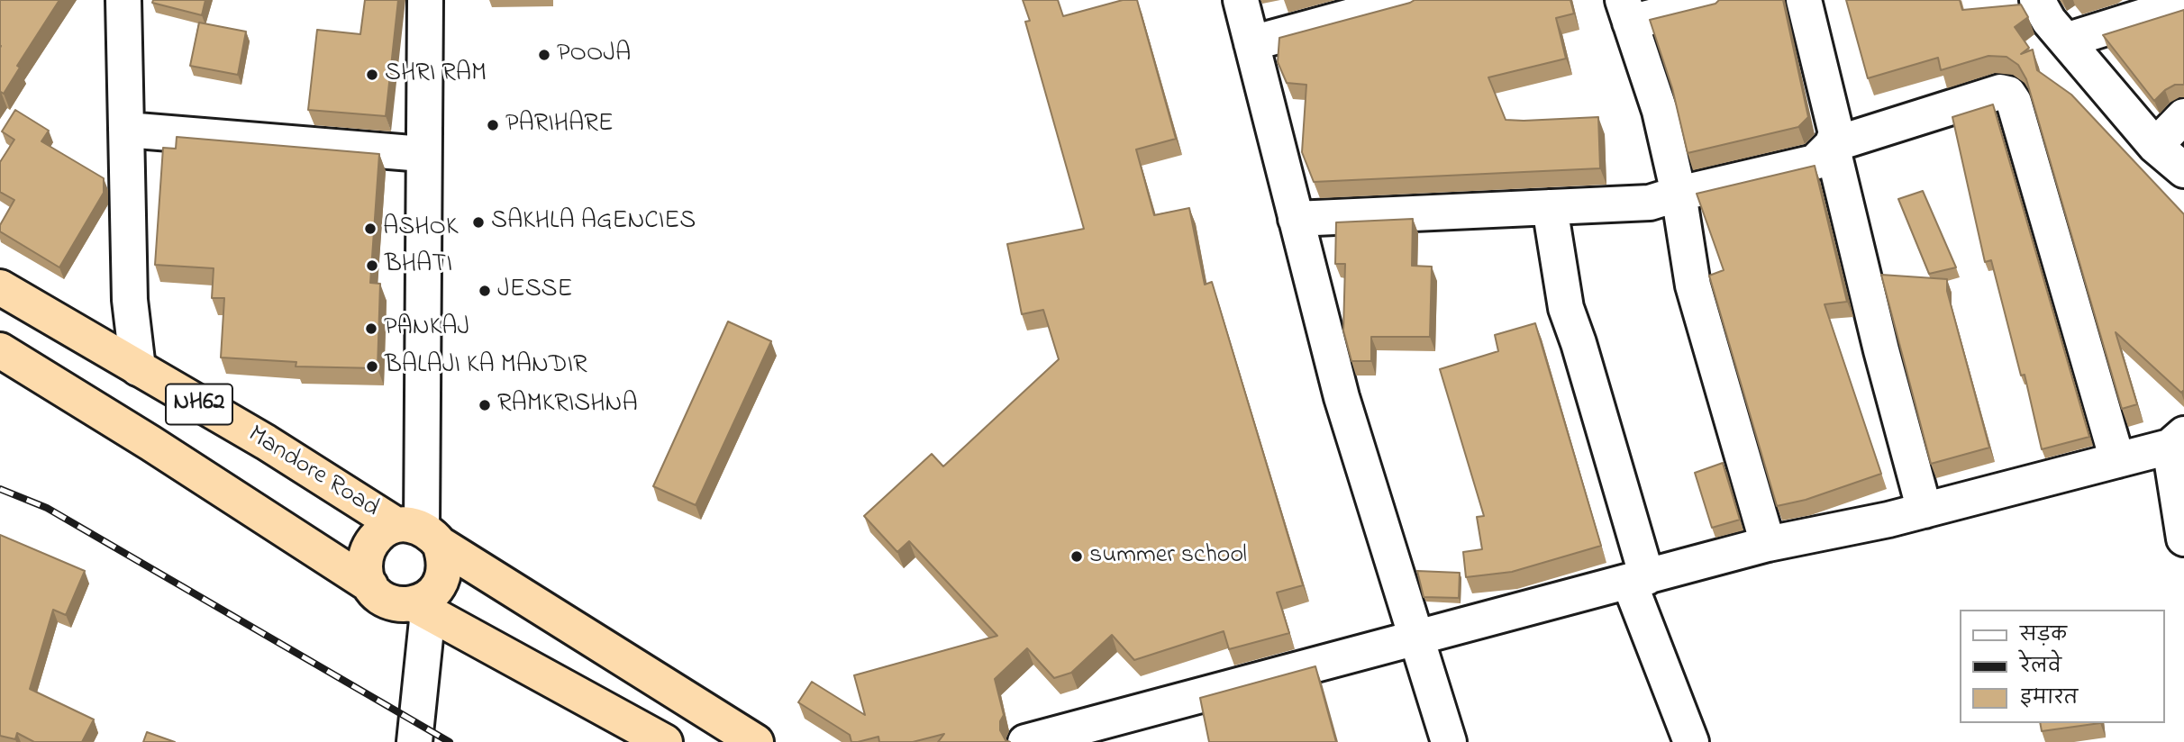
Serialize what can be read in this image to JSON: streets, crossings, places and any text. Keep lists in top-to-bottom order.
{
  "streets": {
    "highway": ["NH62", "Mandore Road"]
  },
  "crossings": [
    ["NH62", "Mandore Road"]
  ],
  "places": [
    "POOJA",
    "SHRI RAM",
    "PARIHARE",
    "SAKHLA AGENCIES",
    "ASHOK",
    "BHATI",
    "JESSE",
    "PANKAJ",
    "BALAJI KA MANDIR",
    "RAMKRISHNA",
    "summer school"
  ],
  "legend": ["सड़क", "रेलवे", "इमारत"]
}
